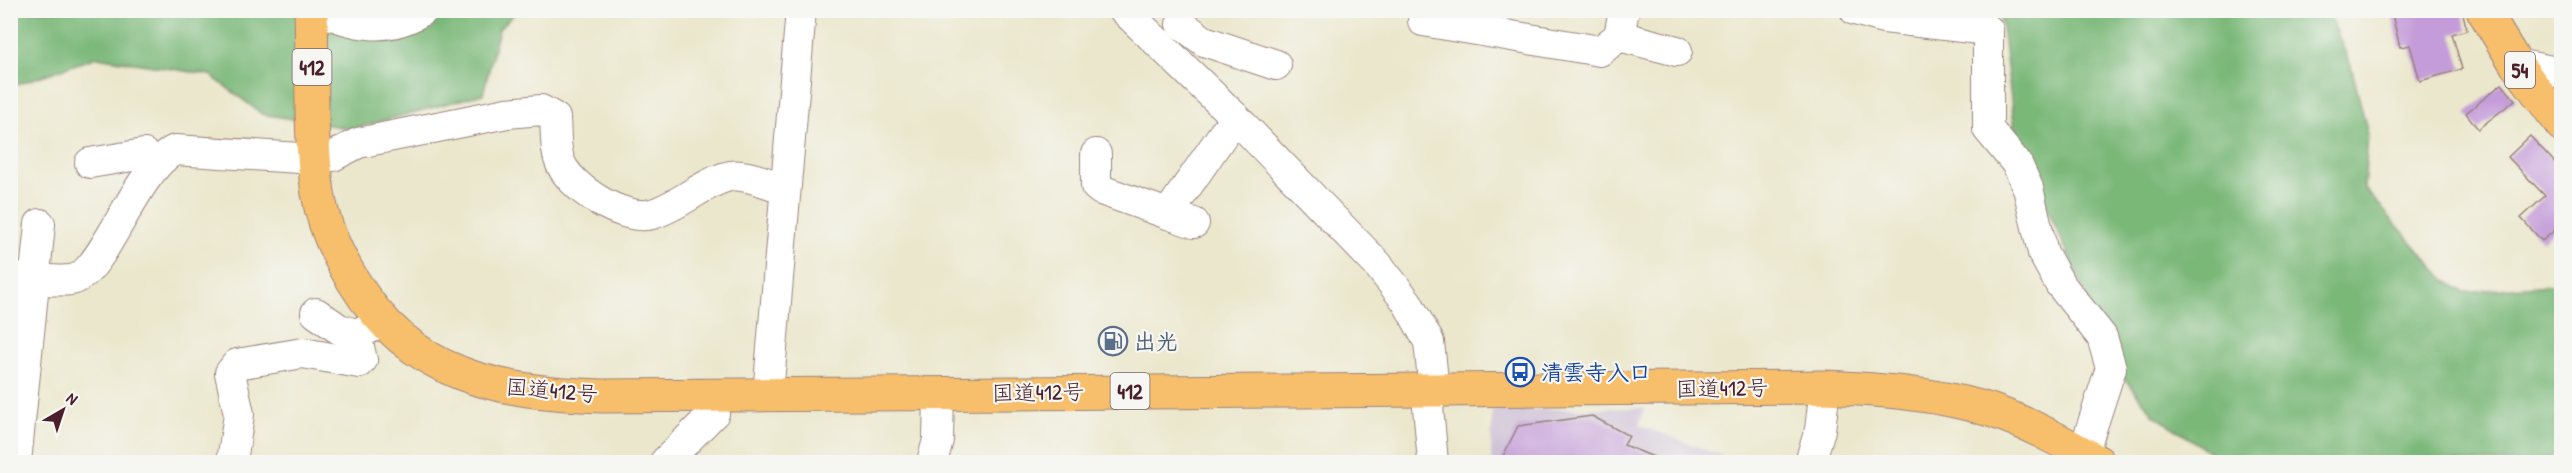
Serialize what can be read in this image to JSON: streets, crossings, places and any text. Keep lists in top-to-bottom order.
{
  "streets": {
    "main road": ["412", "54", "国道412号"]
  },
  "places": {
    "fuel station": ["出光"],
    "bus stop": ["清雲寺入口"]
  },
  "north": "top right"
}
